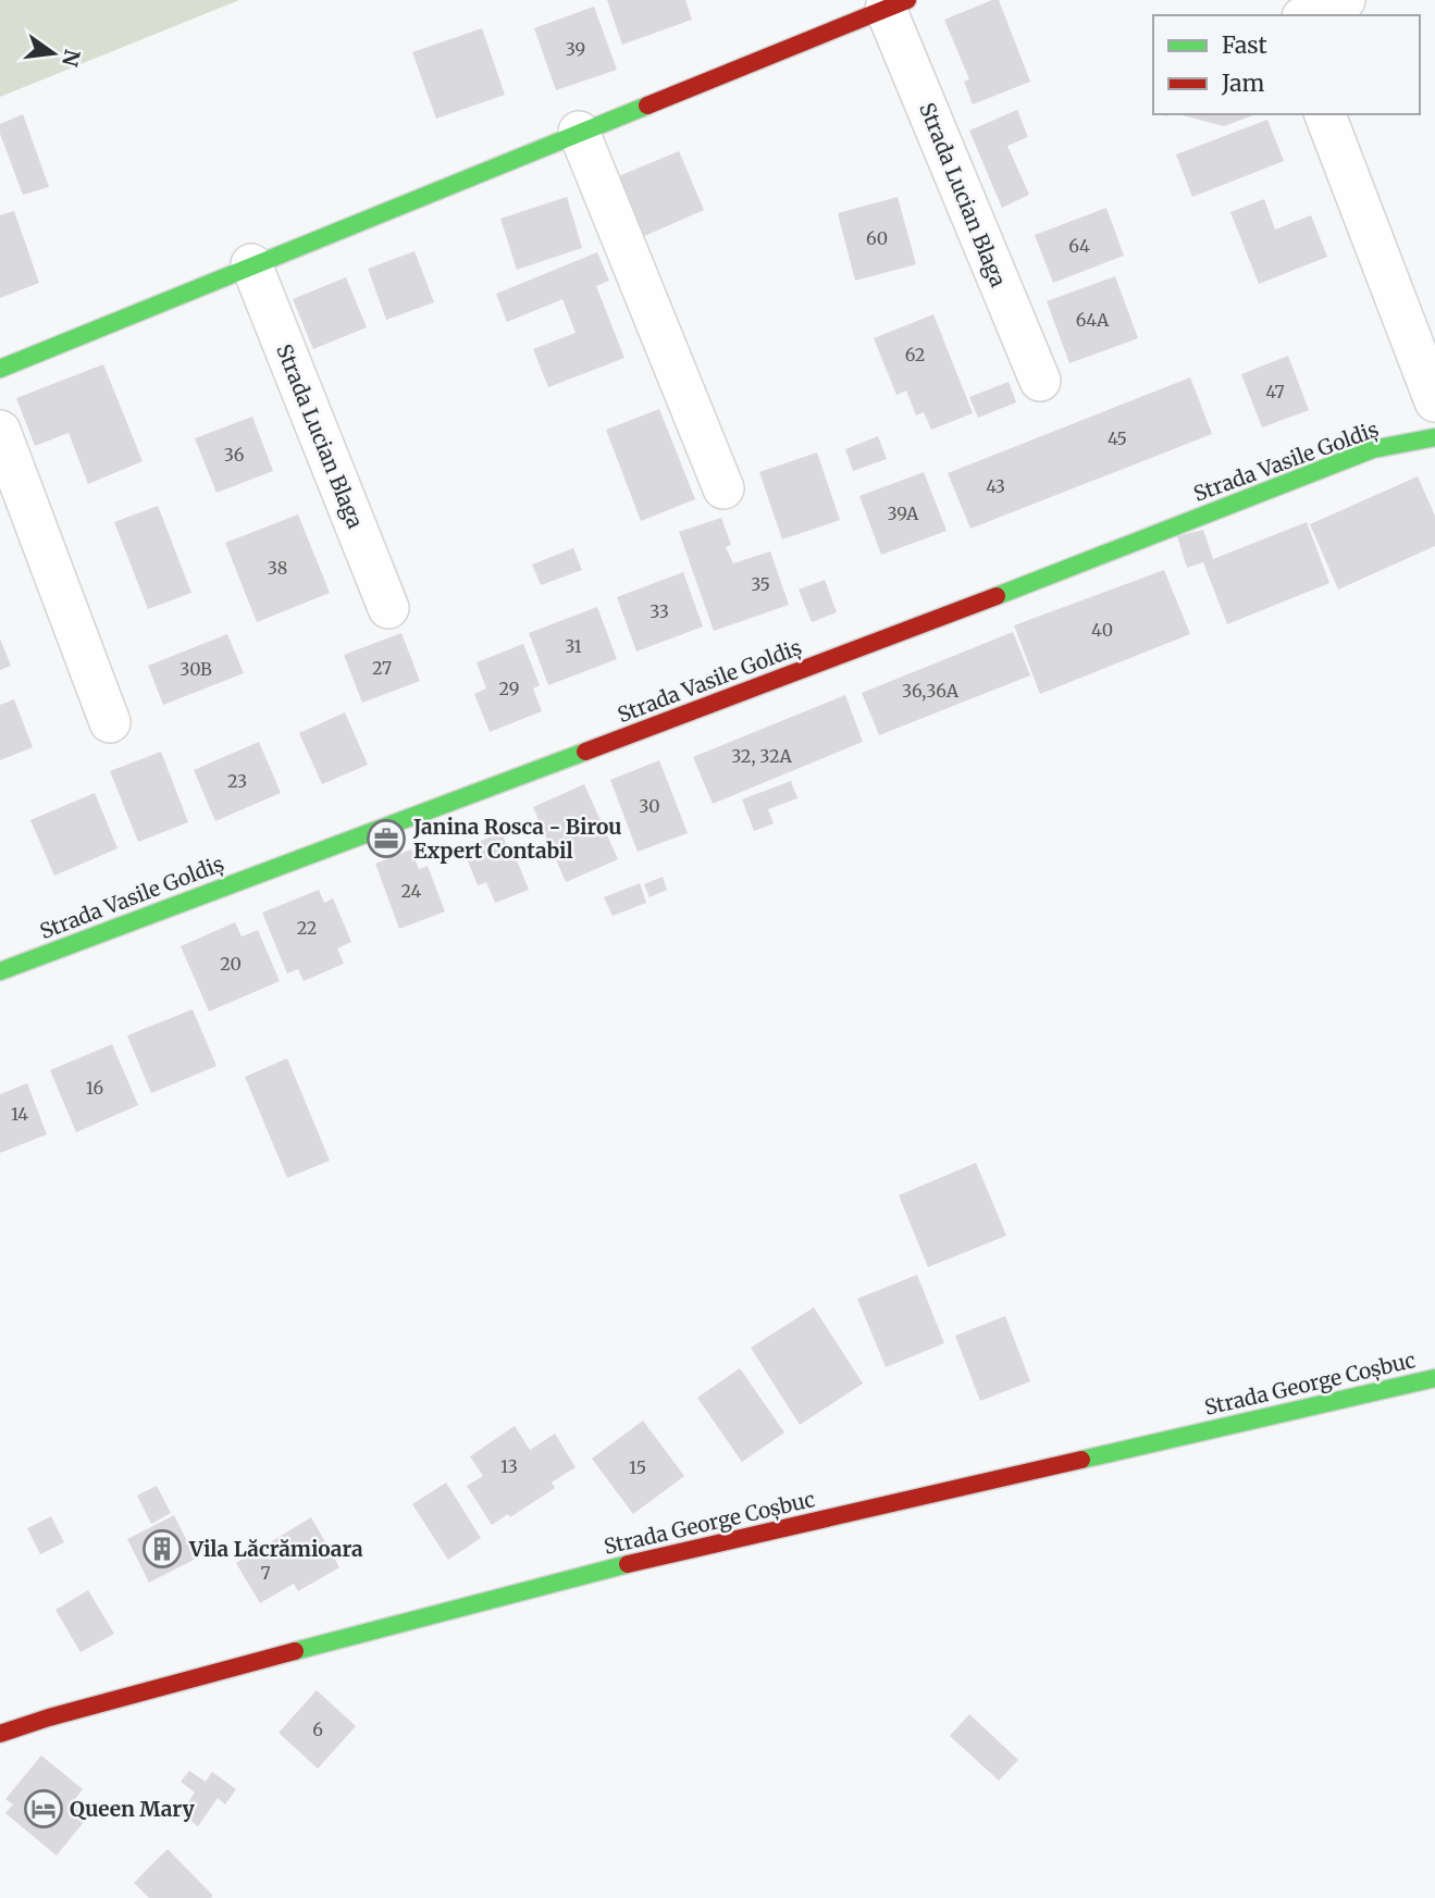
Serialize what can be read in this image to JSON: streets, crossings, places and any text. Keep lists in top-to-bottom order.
{
  "streets": {
    "street": ["Strada Lucian Blaga", "Strada Vasile Goldiș", "Strada George Coșbuc"]
  },
  "places": {
    "office": ["Janina Rosca - Birou Expert Contabil"],
    "building": ["Vila Lăcrămioara"],
    "hotel": ["Queen Mary"]
  },
  "house_numbers": [
    "39",
    "60",
    "64",
    "64A",
    "62",
    "47",
    "45",
    "36",
    "43",
    "39A",
    "38",
    "35",
    "33",
    "40",
    "31",
    "27",
    "30B",
    "29",
    "36,36A",
    "32, 32A",
    "23",
    "30",
    "24",
    "22",
    "20",
    "16",
    "14",
    "13",
    "15",
    "7",
    "6"
  ],
  "legend": ["Fast", "Jam"],
  "north": "right"
}
